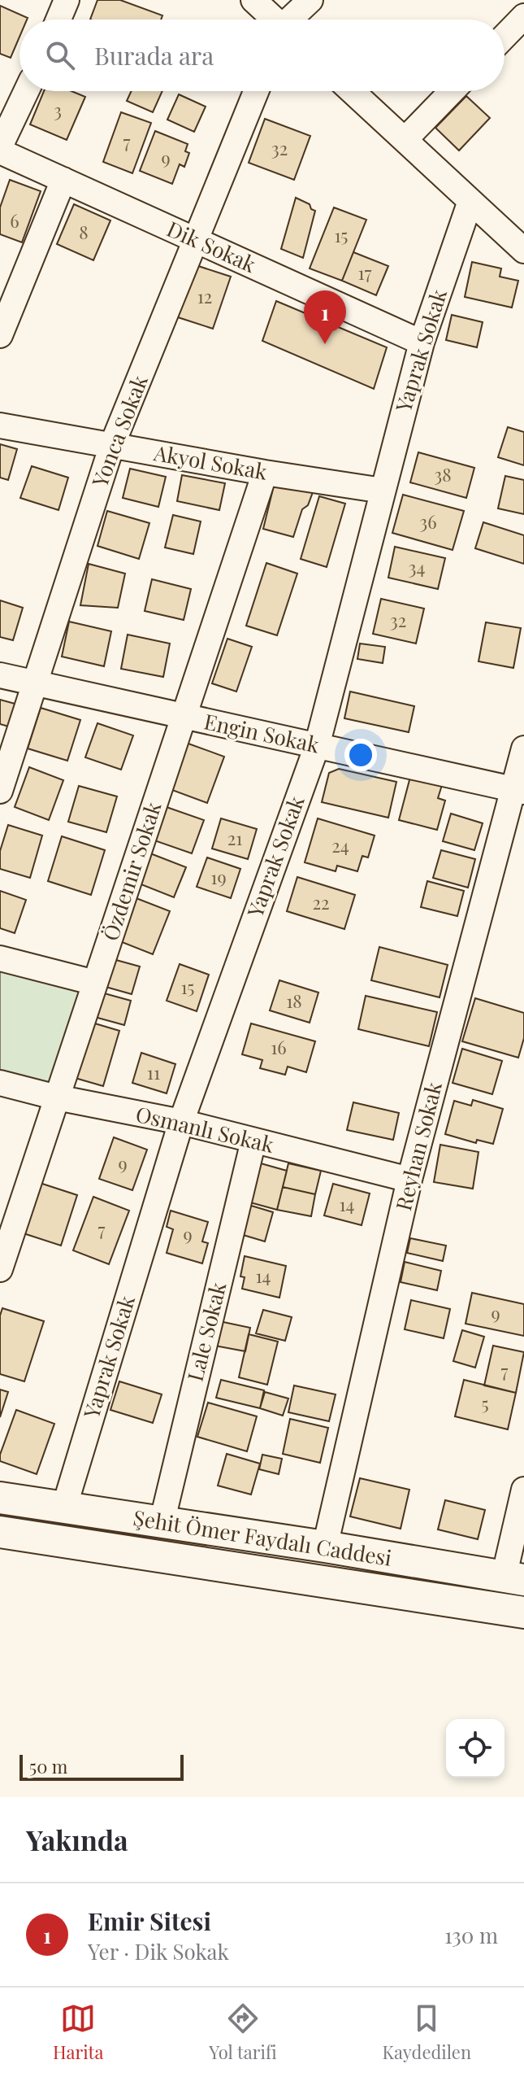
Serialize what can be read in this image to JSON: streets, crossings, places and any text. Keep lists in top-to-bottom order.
{
  "streets": {
    "main road": ["Şehit Ömer Faydalı Caddesi"],
    "street": [
      "Dik Sokak",
      "Yaprak Sokak",
      "Yonca Sokak",
      "Akyol Sokak",
      "Engin Sokak",
      "Özdemir Sokak",
      "Osmanlı Sokak",
      "Reyhan Sokak",
      "Lale Sokak"
    ]
  },
  "crossings": [
    ["Dik Sokak", "Yaprak Sokak"],
    ["Dik Sokak", "Yonca Sokak"],
    ["Yaprak Sokak", "Akyol Sokak"],
    ["Yaprak Sokak", "Engin Sokak"],
    ["Yaprak Sokak", "Osmanlı Sokak"],
    ["Yaprak Sokak", "Şehit Ömer Faydalı Caddesi"],
    ["Yonca Sokak", "Akyol Sokak"],
    ["Yonca Sokak", "Engin Sokak"],
    ["Akyol Sokak", "Özdemir Sokak"],
    ["Engin Sokak", "Özdemir Sokak"],
    ["Engin Sokak", "Reyhan Sokak"],
    ["Özdemir Sokak", "Osmanlı Sokak"],
    ["Osmanlı Sokak", "Reyhan Sokak"],
    ["Osmanlı Sokak", "Lale Sokak"],
    ["Reyhan Sokak", "Şehit Ömer Faydalı Caddesi"],
    ["Lale Sokak", "Şehit Ömer Faydalı Caddesi"]
  ],
  "house_numbers": [
    "3",
    "7",
    "32",
    "9",
    "6",
    "8",
    "15",
    "17",
    "12",
    "38",
    "36",
    "34",
    "32",
    "21",
    "24",
    "19",
    "22",
    "15",
    "18",
    "16",
    "11",
    "9",
    "14",
    "7",
    "9",
    "14",
    "9",
    "7",
    "5"
  ],
  "scale_bar": "50 m",
  "page": {
    "search": "Burada ara",
    "pins": "1",
    "scale": "50 m",
    "heading": "Yakında",
    "list": [
      {
        "mark": "1",
        "name": "Emir Sitesi",
        "note": "Yer · Dik Sokak",
        "value": "130 m"
      }
    ],
    "nav": ["Harita", "Yol tarifi", "Kaydedilen"]
  }
}
